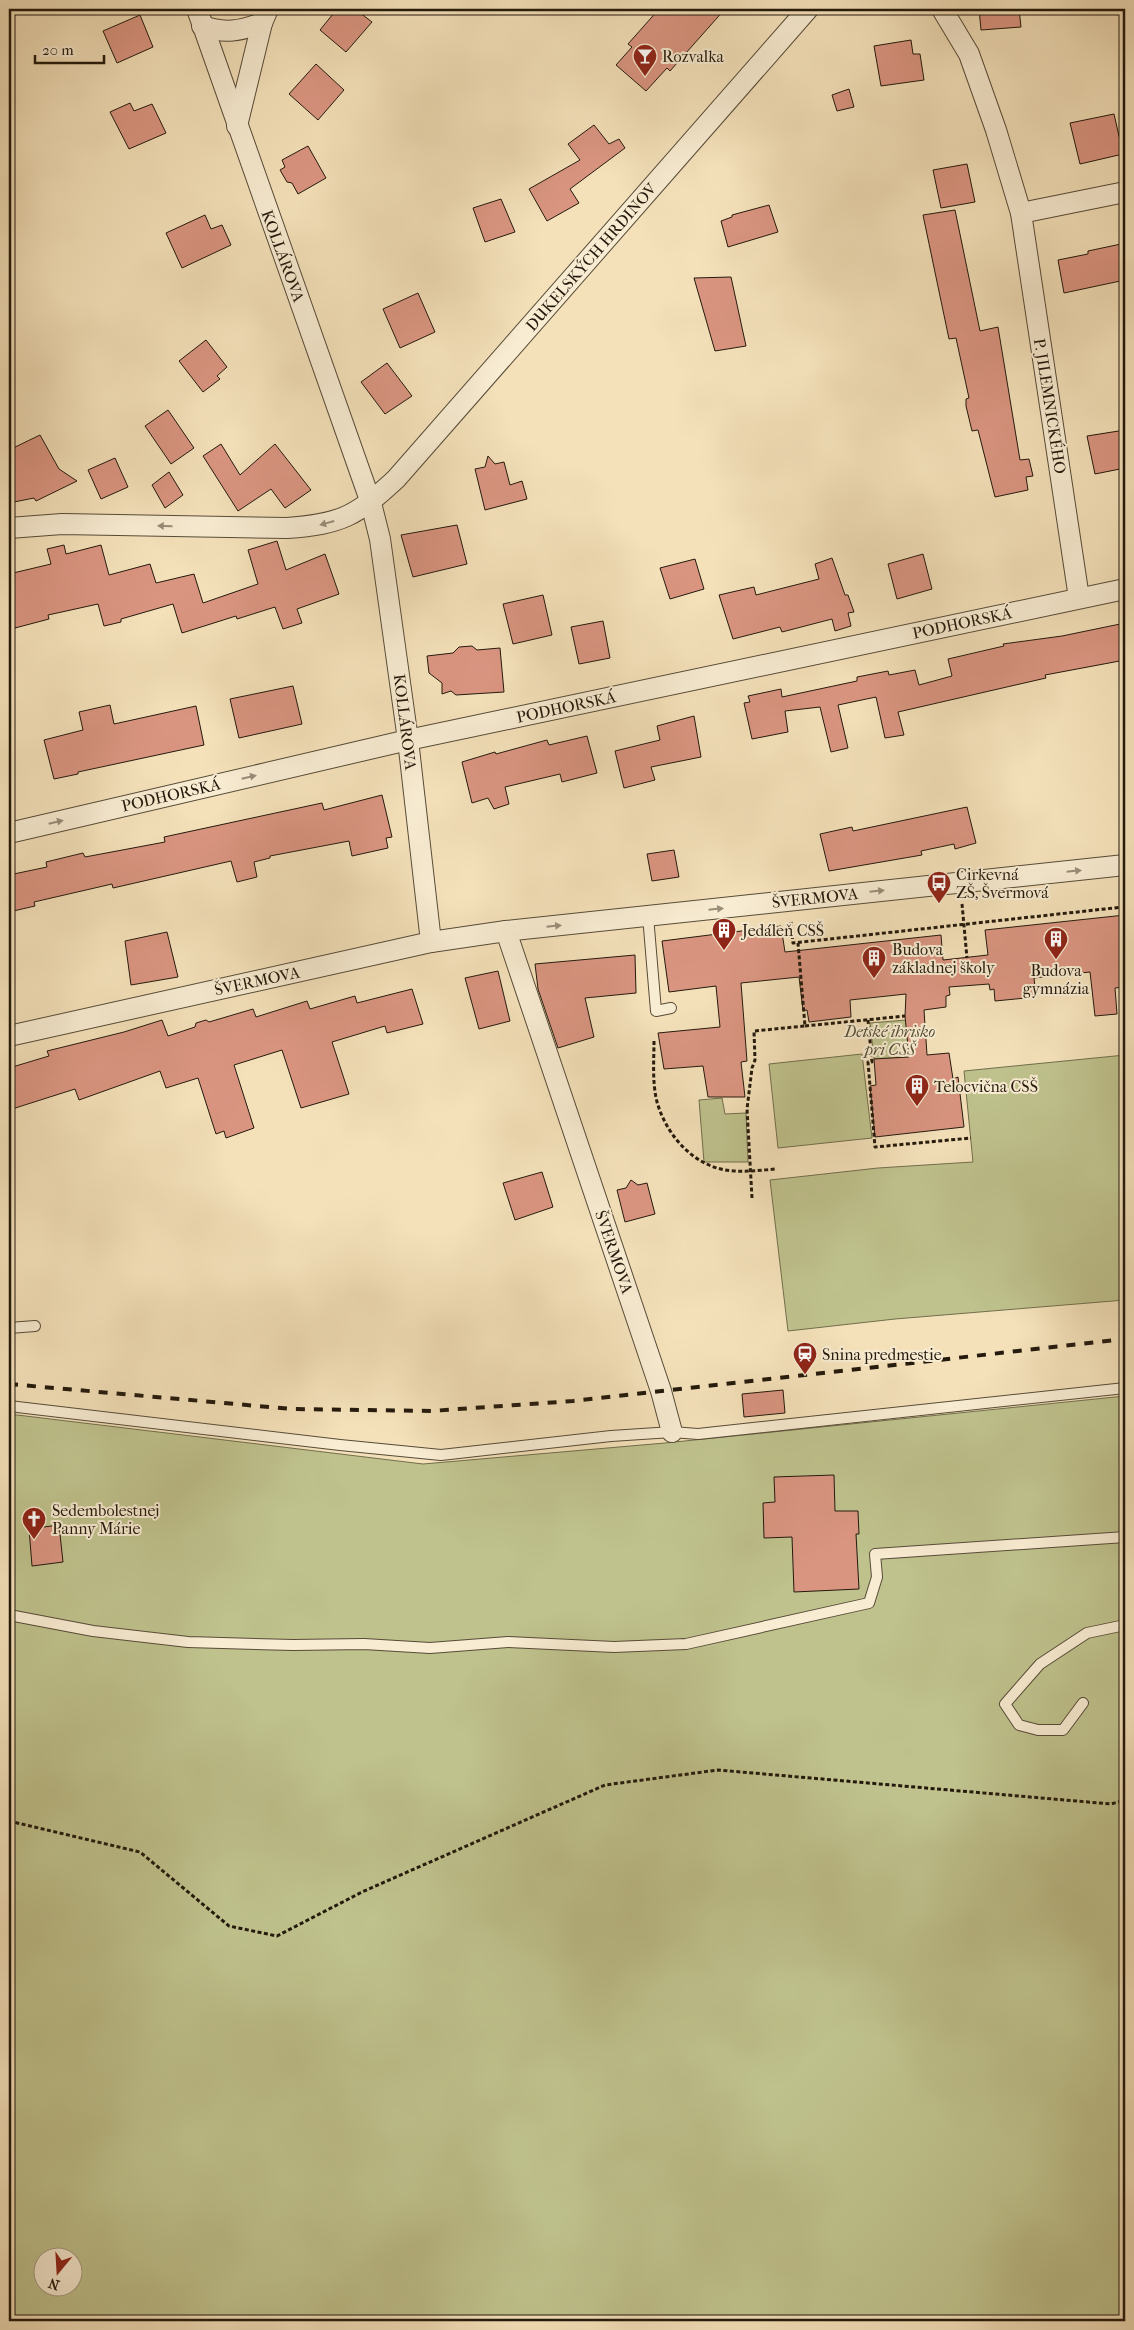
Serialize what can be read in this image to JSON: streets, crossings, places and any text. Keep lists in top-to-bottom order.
{
  "streets": {
    "street": [
      "KOLLÁROVA",
      "DUKELSKÝCH HRDINOV",
      "P. JILEMNICKÉHO",
      "PODHORSKÁ",
      "ŠVERMOVA"
    ]
  },
  "crossings": [
    ["KOLLÁROVA", "DUKELSKÝCH HRDINOV"],
    ["KOLLÁROVA", "PODHORSKÁ"],
    ["KOLLÁROVA", "ŠVERMOVA"],
    ["P. JILEMNICKÉHO", "PODHORSKÁ"]
  ],
  "one_way": ["PODHORSKÁ", "ŠVERMOVA"],
  "parks": ["Detské ihrisko pri CSŠ"],
  "places": {
    "bar": ["Rozvalka"],
    "bus stop": ["Cirkevná ZŠ, Švermová"],
    "building": [
      "Jedáleň CSŠ",
      "Budova gymnázia",
      "Budova základnej školy",
      "Telocvična CSŠ"
    ],
    "station": ["Snina predmestie"],
    "church": ["Sedembolestnej Panny Márie"]
  },
  "scale_bar": "20 m",
  "north": "bottom"
}
